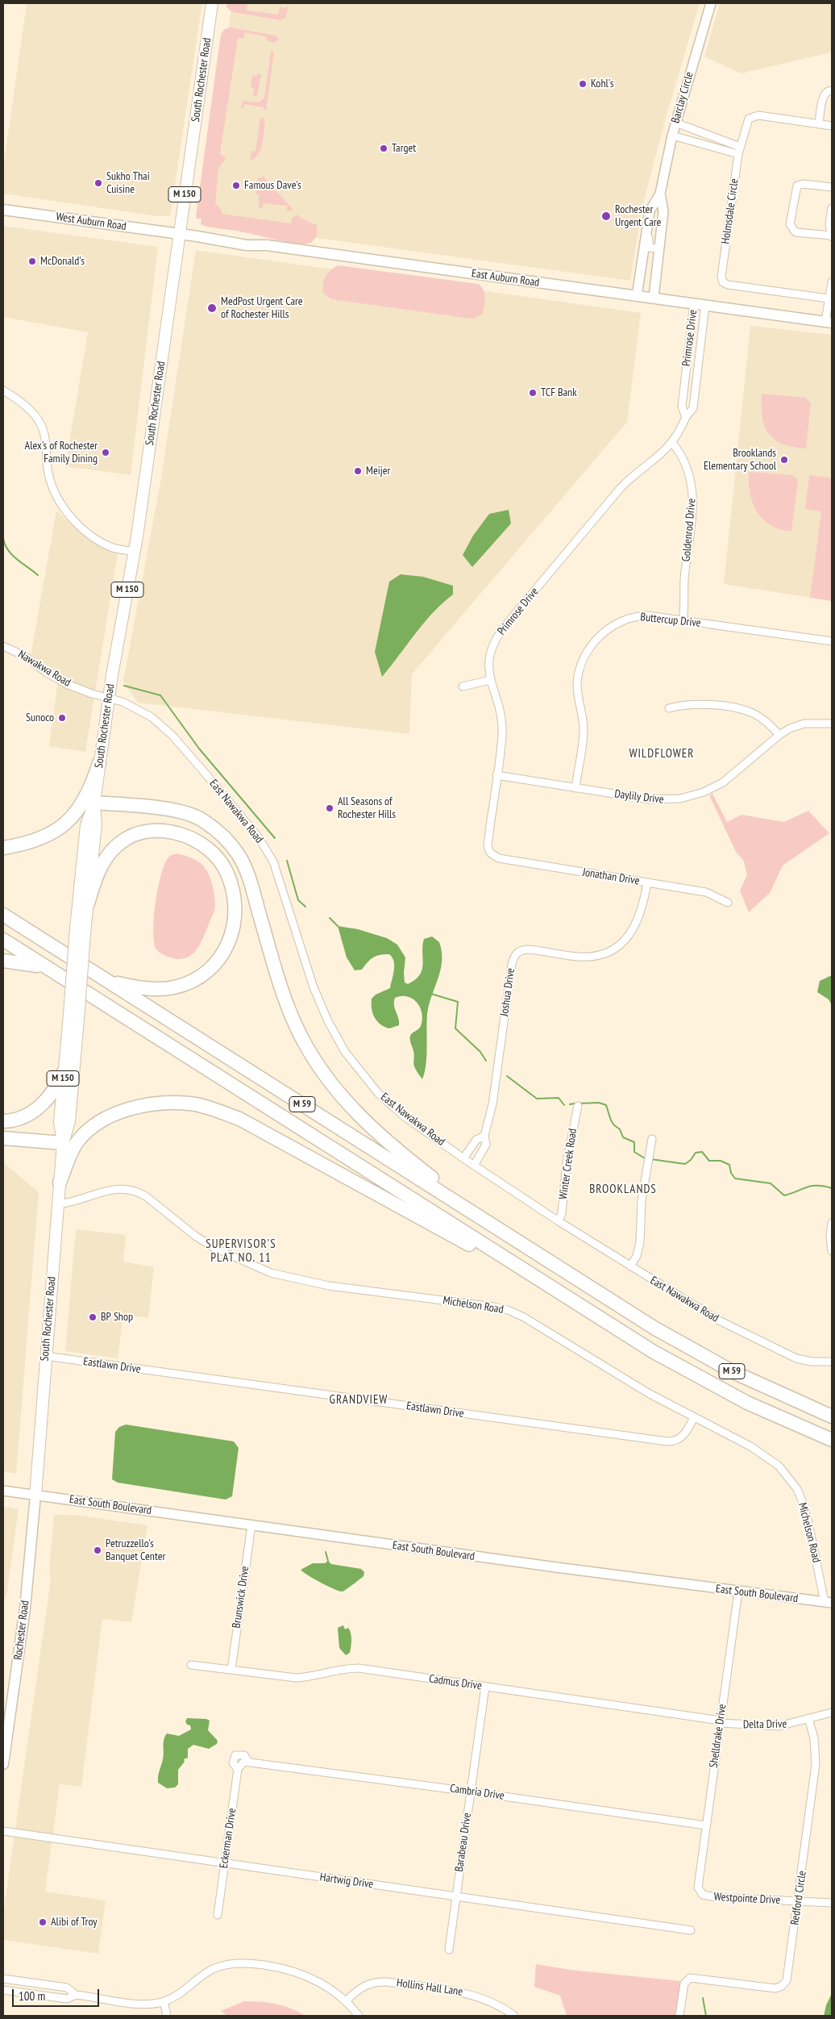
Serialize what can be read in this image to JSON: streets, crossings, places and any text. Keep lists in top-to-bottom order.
{
  "streets": {
    "highway": ["M 59"],
    "main road": [
      "South Rochester Road",
      "M 150",
      "West Auburn Road",
      "East Auburn Road",
      "Rochester Road"
    ],
    "street": [
      "Barclay Circle",
      "Holmsdale Circle",
      "Primrose Drive",
      "Goldenrod Drive",
      "Buttercup Drive",
      "Nawakwa Road",
      "Daylily Drive",
      "East Nawakwa Road",
      "Jonathan Drive",
      "Joshua Drive",
      "Winter Creek Road",
      "Michelson Road",
      "Eastlawn Drive",
      "East South Boulevard",
      "Brunswick Drive",
      "Cadmus Drive",
      "Delta Drive",
      "Shelldrake Drive",
      "Cambria Drive",
      "Eckerman Drive",
      "Barabeau Drive",
      "Hartwig Drive",
      "Redford Circle",
      "Westpointe Drive",
      "Hollins Hall Lane"
    ]
  },
  "crossings": [
    ["South Rochester Road", "West Auburn Road"],
    ["South Rochester Road", "East Auburn Road"],
    ["South Rochester Road", "Nawakwa Road"],
    ["South Rochester Road", "East Nawakwa Road"],
    ["South Rochester Road", "Michelson Road"],
    ["South Rochester Road", "Eastlawn Drive"],
    ["South Rochester Road", "East South Boulevard"],
    ["South Rochester Road", "Rochester Road"],
    ["Barclay Circle", "East Auburn Road"],
    ["West Auburn Road", "East Auburn Road"],
    ["East Auburn Road", "Primrose Drive"],
    ["Primrose Drive", "Goldenrod Drive"],
    ["Primrose Drive", "Daylily Drive"],
    ["Primrose Drive", "Jonathan Drive"],
    ["Goldenrod Drive", "Buttercup Drive"],
    ["Buttercup Drive", "Daylily Drive"],
    ["Nawakwa Road", "East Nawakwa Road"],
    ["East Nawakwa Road", "Joshua Drive"],
    ["East Nawakwa Road", "Winter Creek Road"],
    ["Jonathan Drive", "Joshua Drive"],
    ["Michelson Road", "Eastlawn Drive"],
    ["Michelson Road", "East South Boulevard"],
    ["East South Boulevard", "Brunswick Drive"],
    ["East South Boulevard", "Rochester Road"],
    ["East South Boulevard", "Shelldrake Drive"],
    ["Brunswick Drive", "Cadmus Drive"],
    ["Cadmus Drive", "Delta Drive"],
    ["Cadmus Drive", "Shelldrake Drive"],
    ["Cadmus Drive", "Barabeau Drive"],
    ["Delta Drive", "Shelldrake Drive"],
    ["Delta Drive", "Redford Circle"],
    ["Shelldrake Drive", "Cambria Drive"],
    ["Shelldrake Drive", "Westpointe Drive"],
    ["Cambria Drive", "Eckerman Drive"],
    ["Cambria Drive", "Barabeau Drive"],
    ["Eckerman Drive", "Hartwig Drive"],
    ["Barabeau Drive", "Hartwig Drive"],
    ["Redford Circle", "Westpointe Drive"]
  ],
  "districts": [
    "WILDFLOWER",
    "BROOKLANDS",
    "SUPERVISOR'S PLAT NO. 11",
    "GRANDVIEW"
  ],
  "places": [
    "Kohl's",
    "Target",
    "Sukho Thai Cuisine",
    "Famous Dave's",
    "Rochester Urgent Care",
    "McDonald's",
    "MedPost Urgent Care of Rochester Hills",
    "TCF Bank",
    "Alex's of Rochester Family Dining",
    "Brooklands Elementary School",
    "Meijer",
    "Sunoco",
    "All Seasons of Rochester Hills",
    "BP Shop",
    "Petruzzello's Banquet Center",
    "Alibi of Troy"
  ],
  "scale_bar": "100 m"
}
